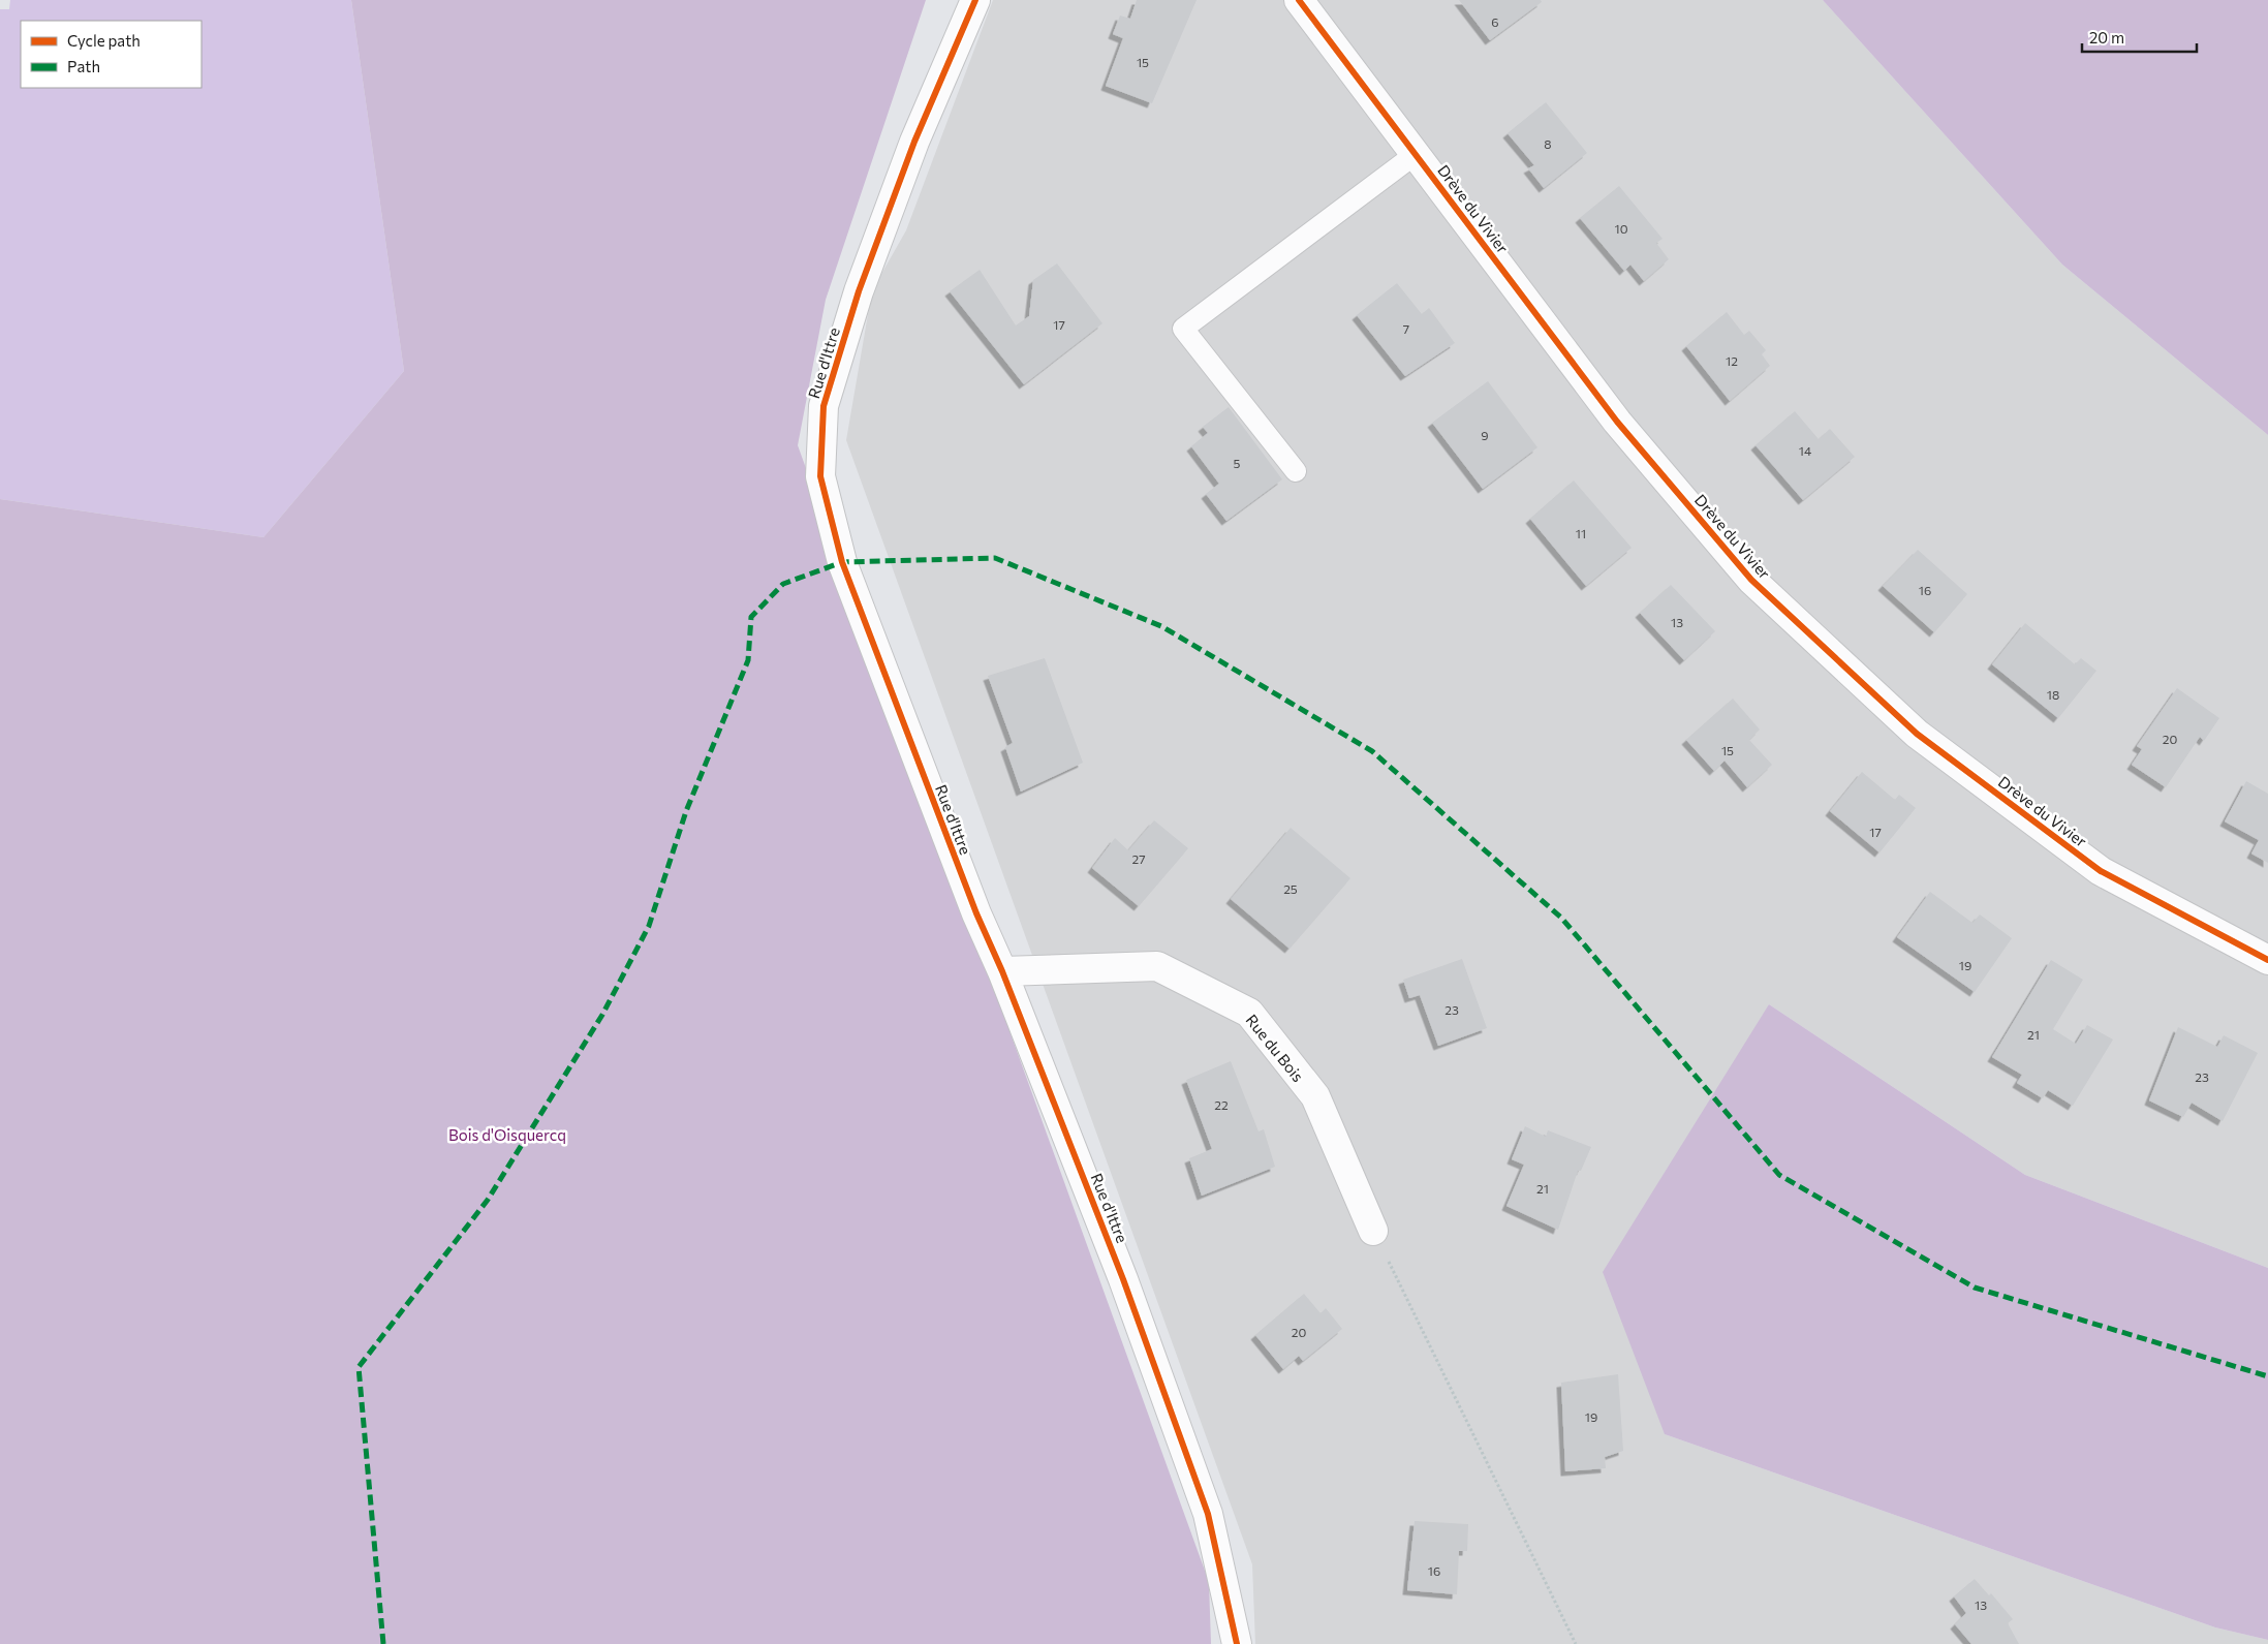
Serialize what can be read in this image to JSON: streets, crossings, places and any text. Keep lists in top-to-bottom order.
{
  "streets": {
    "street": ["Drève du Vivier", "Rue d'Ittre", "Rue du Bois"]
  },
  "crossings": [
    ["Rue d'Ittre", "Rue du Bois"]
  ],
  "parks": ["Bois d'Oisquercq"],
  "house_numbers": [
    "6",
    "15",
    "8",
    "10",
    "17",
    "7",
    "12",
    "9",
    "14",
    "5",
    "11",
    "16",
    "13",
    "18",
    "20",
    "15",
    "17",
    "27",
    "25",
    "19",
    "23",
    "21",
    "23",
    "22",
    "21",
    "20",
    "19",
    "16",
    "13"
  ],
  "legend": ["Cycle path", "Path"],
  "scale_bar": "20 m"
}
